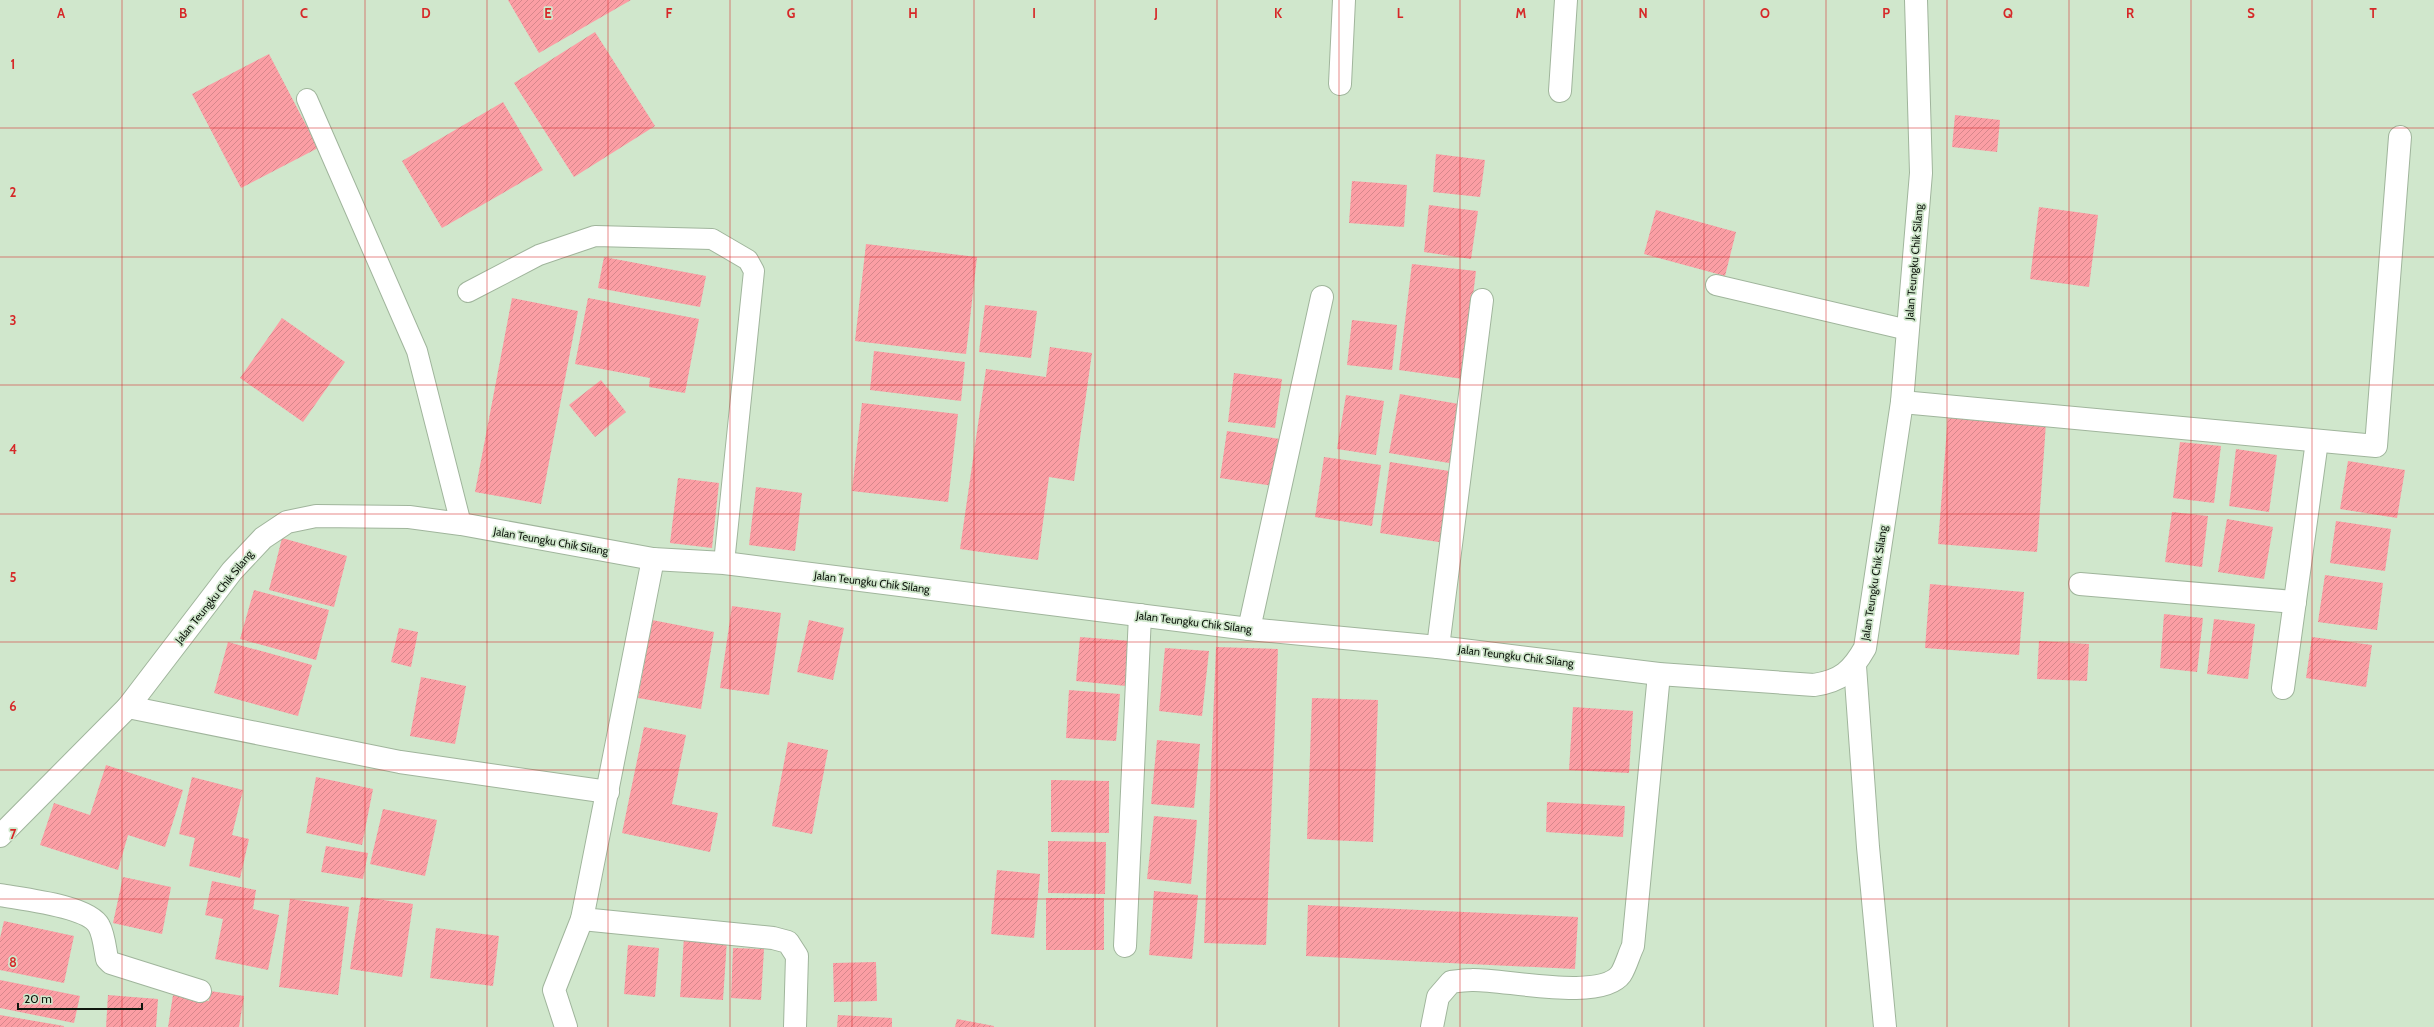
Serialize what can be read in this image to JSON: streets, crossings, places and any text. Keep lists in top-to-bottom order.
{
  "streets": {
    "street": ["Jalan Teungku Chik Silang"]
  },
  "scale_bar": "20 m",
  "grid": {
    "columns": [
      "A",
      "B",
      "C",
      "D",
      "E",
      "F",
      "G",
      "H",
      "I",
      "J",
      "K",
      "L",
      "M",
      "N",
      "O",
      "P",
      "Q",
      "R",
      "S",
      "T"
    ],
    "rows": [
      "1",
      "2",
      "3",
      "4",
      "5",
      "6",
      "7",
      "8"
    ]
  }
}
